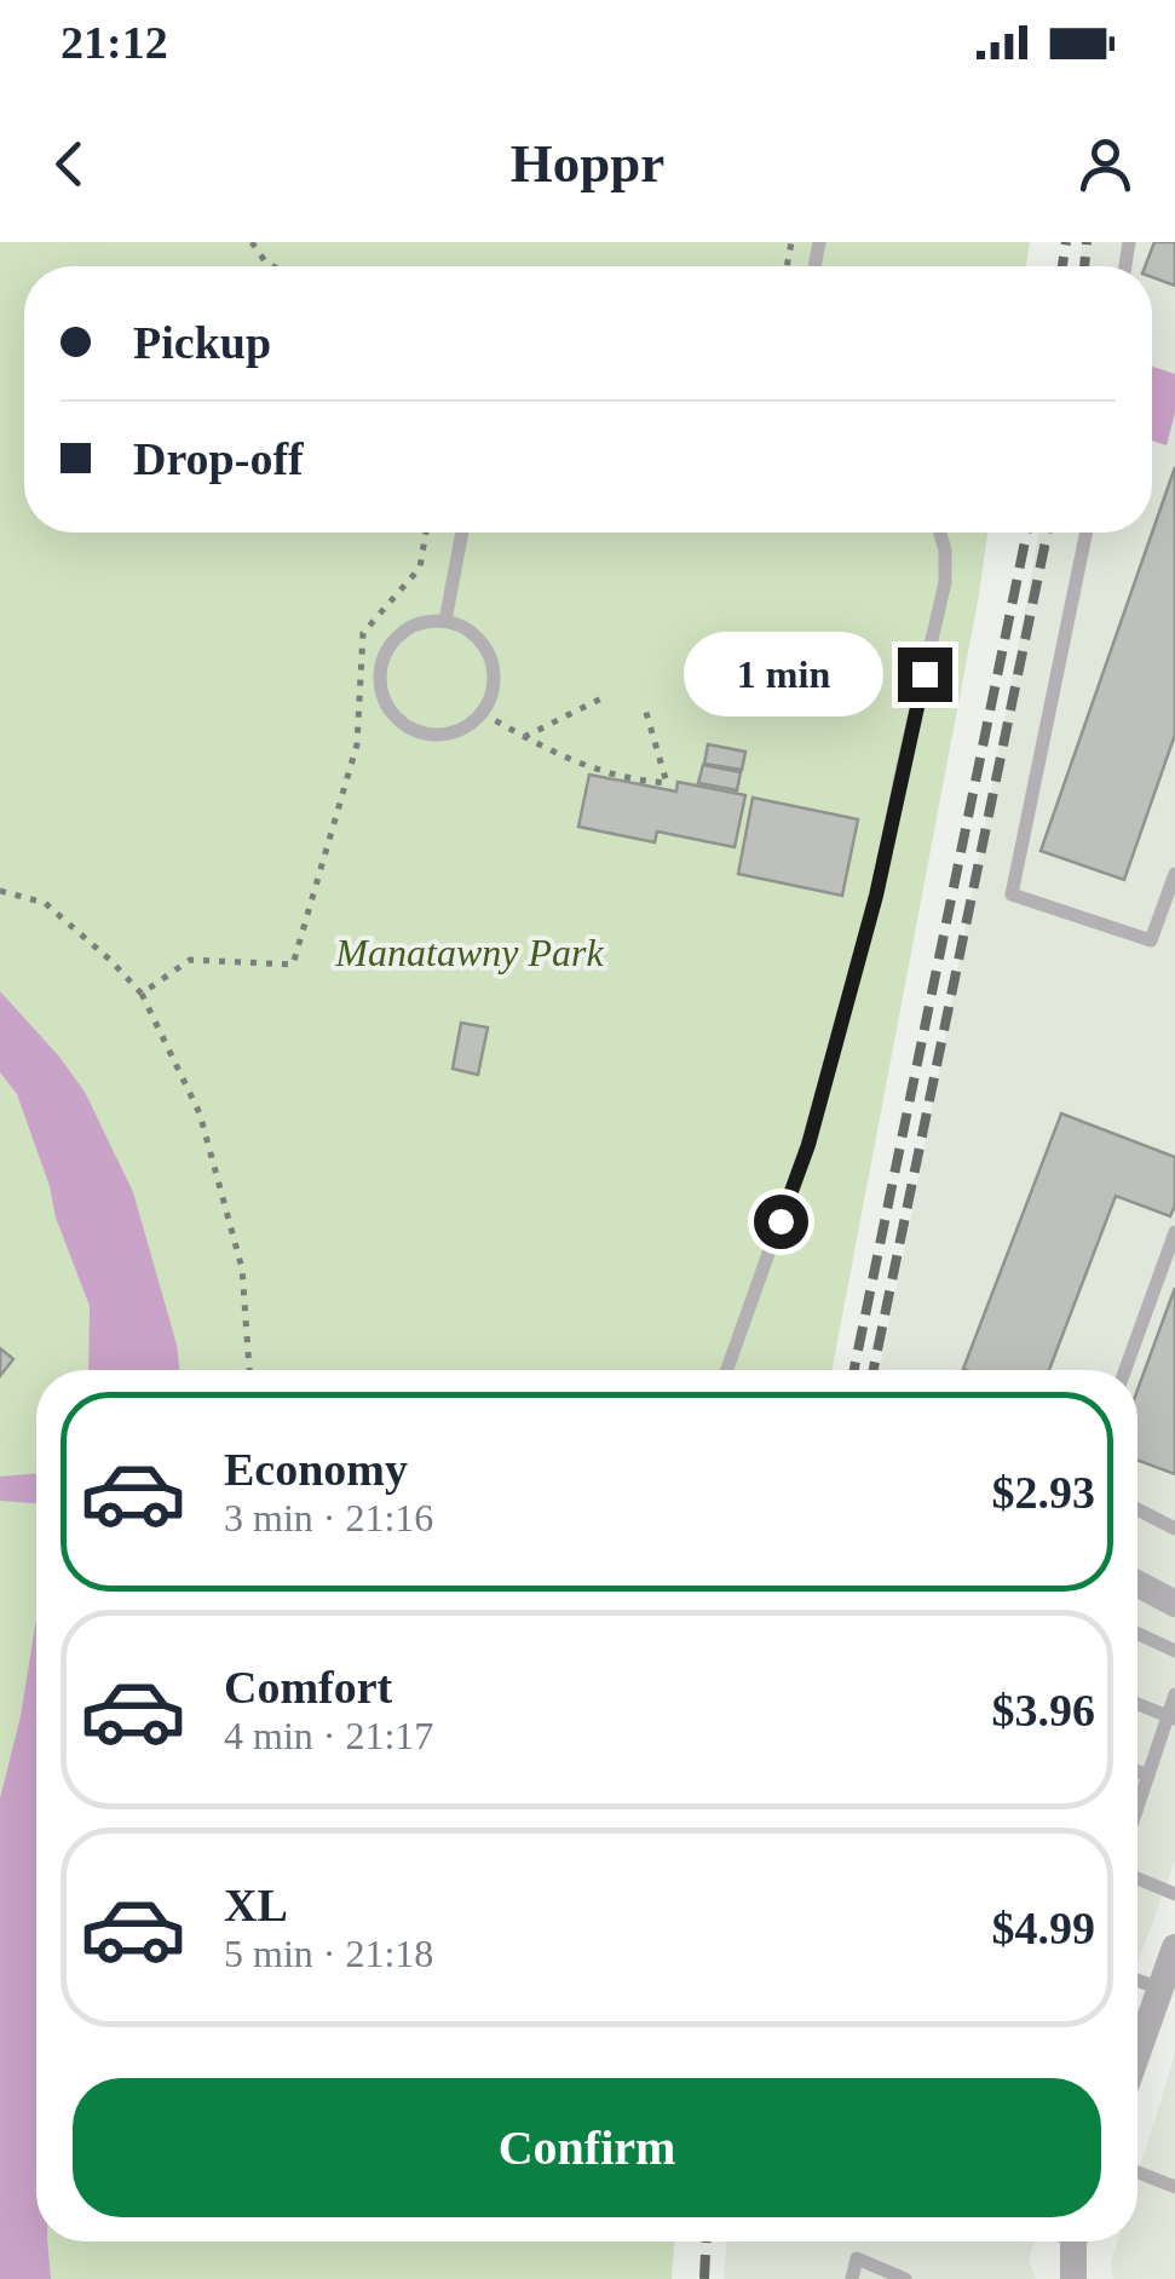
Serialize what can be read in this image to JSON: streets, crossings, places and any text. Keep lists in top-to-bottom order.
{
  "parks": ["Manatawny Park"],
  "page": {
    "status": "21:12",
    "header": "Hoppr",
    "banner": ["Pickup", "Drop-off"],
    "bubble": "1 min",
    "list": [
      {
        "name": "Economy",
        "note": "3 min · 21:16",
        "value": "$2.93"
      },
      {
        "name": "Comfort",
        "note": "4 min · 21:17",
        "value": "$3.96"
      },
      {
        "name": "XL",
        "note": "5 min · 21:18",
        "value": "$4.99"
      }
    ],
    "buttons": "Confirm"
  }
}
